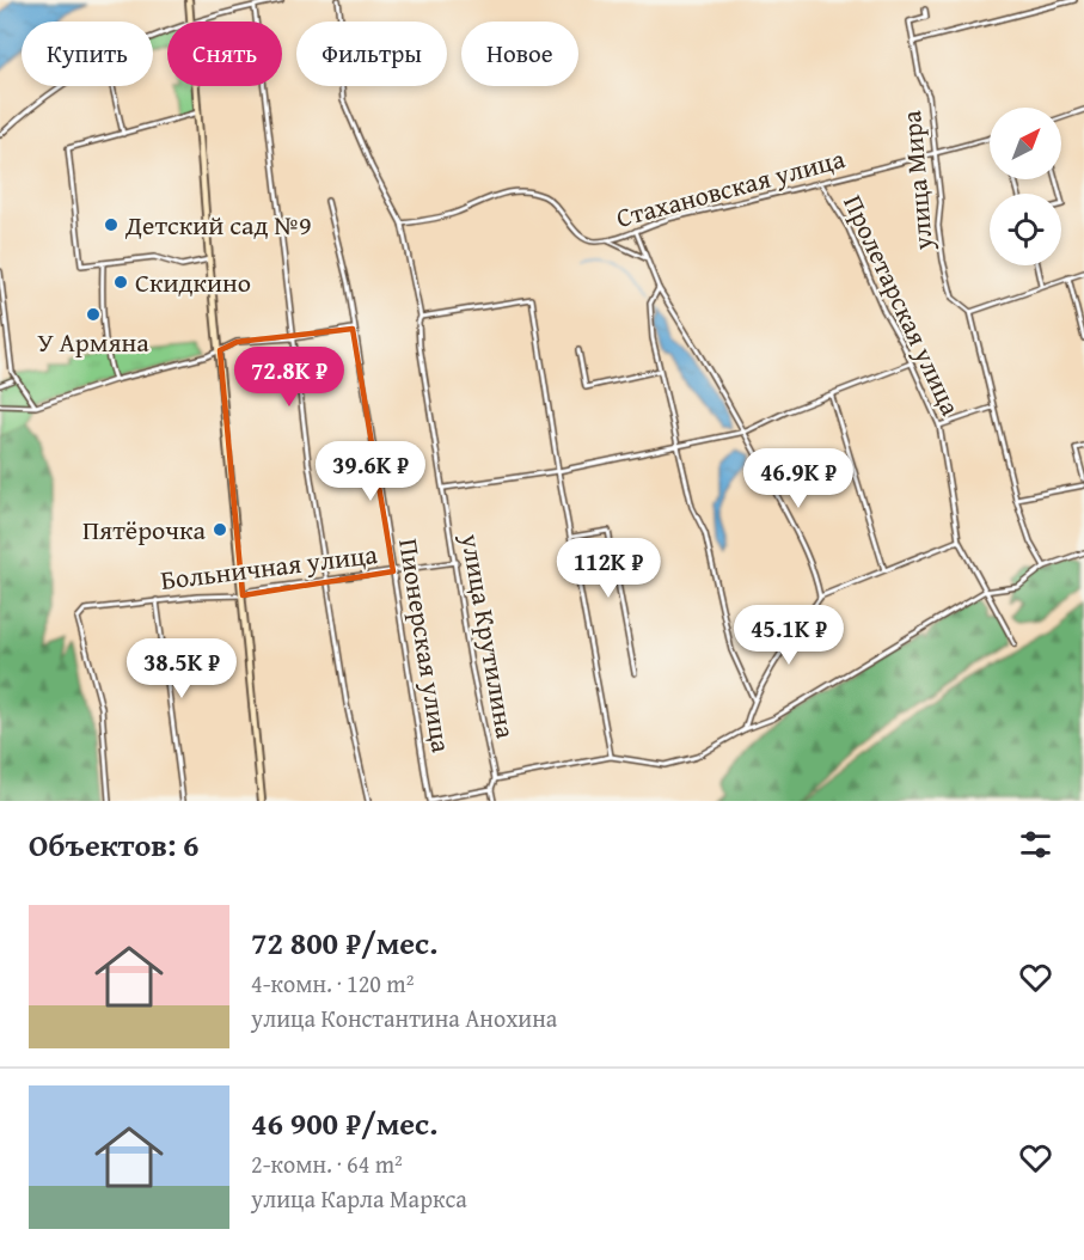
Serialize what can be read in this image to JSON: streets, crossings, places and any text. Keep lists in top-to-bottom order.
{
  "streets": {
    "street": [
      "улица Мира",
      "Стахановская улица",
      "Пролетарская улица",
      "Больничная улица",
      "улица Крутилина",
      "Пионерская улица"
    ]
  },
  "crossings": [
    ["улица Мира", "Стахановская улица"],
    ["Стахановская улица", "Пролетарская улица"],
    ["Стахановская улица", "улица Крутилина"],
    ["Больничная улица", "улица Крутилина"],
    ["Больничная улица", "Пионерская улица"]
  ],
  "places": [
    "Детский сад №9",
    "Скидкино",
    "У Армяна",
    "Пятёрочка"
  ],
  "north": "top right",
  "page": {
    "chip": [
      "Купить",
      "Снять",
      "Фильтры",
      "Новое"
    ],
    "price": [
      "72.8K ₽",
      "39.6K ₽",
      "46.9K ₽",
      "112K ₽",
      "45.1K ₽",
      "38.5K ₽"
    ],
    "heading": "Объектов: 6",
    "list": [
      {
        "name": "72 800 ₽/мес.",
        "note": "4-комн. · 120 m² · улица Константина Анохина"
      },
      {
        "name": "46 900 ₽/мес.",
        "note": "2-комн. · 64 m² · улица Карла Маркса"
      }
    ]
  }
}
